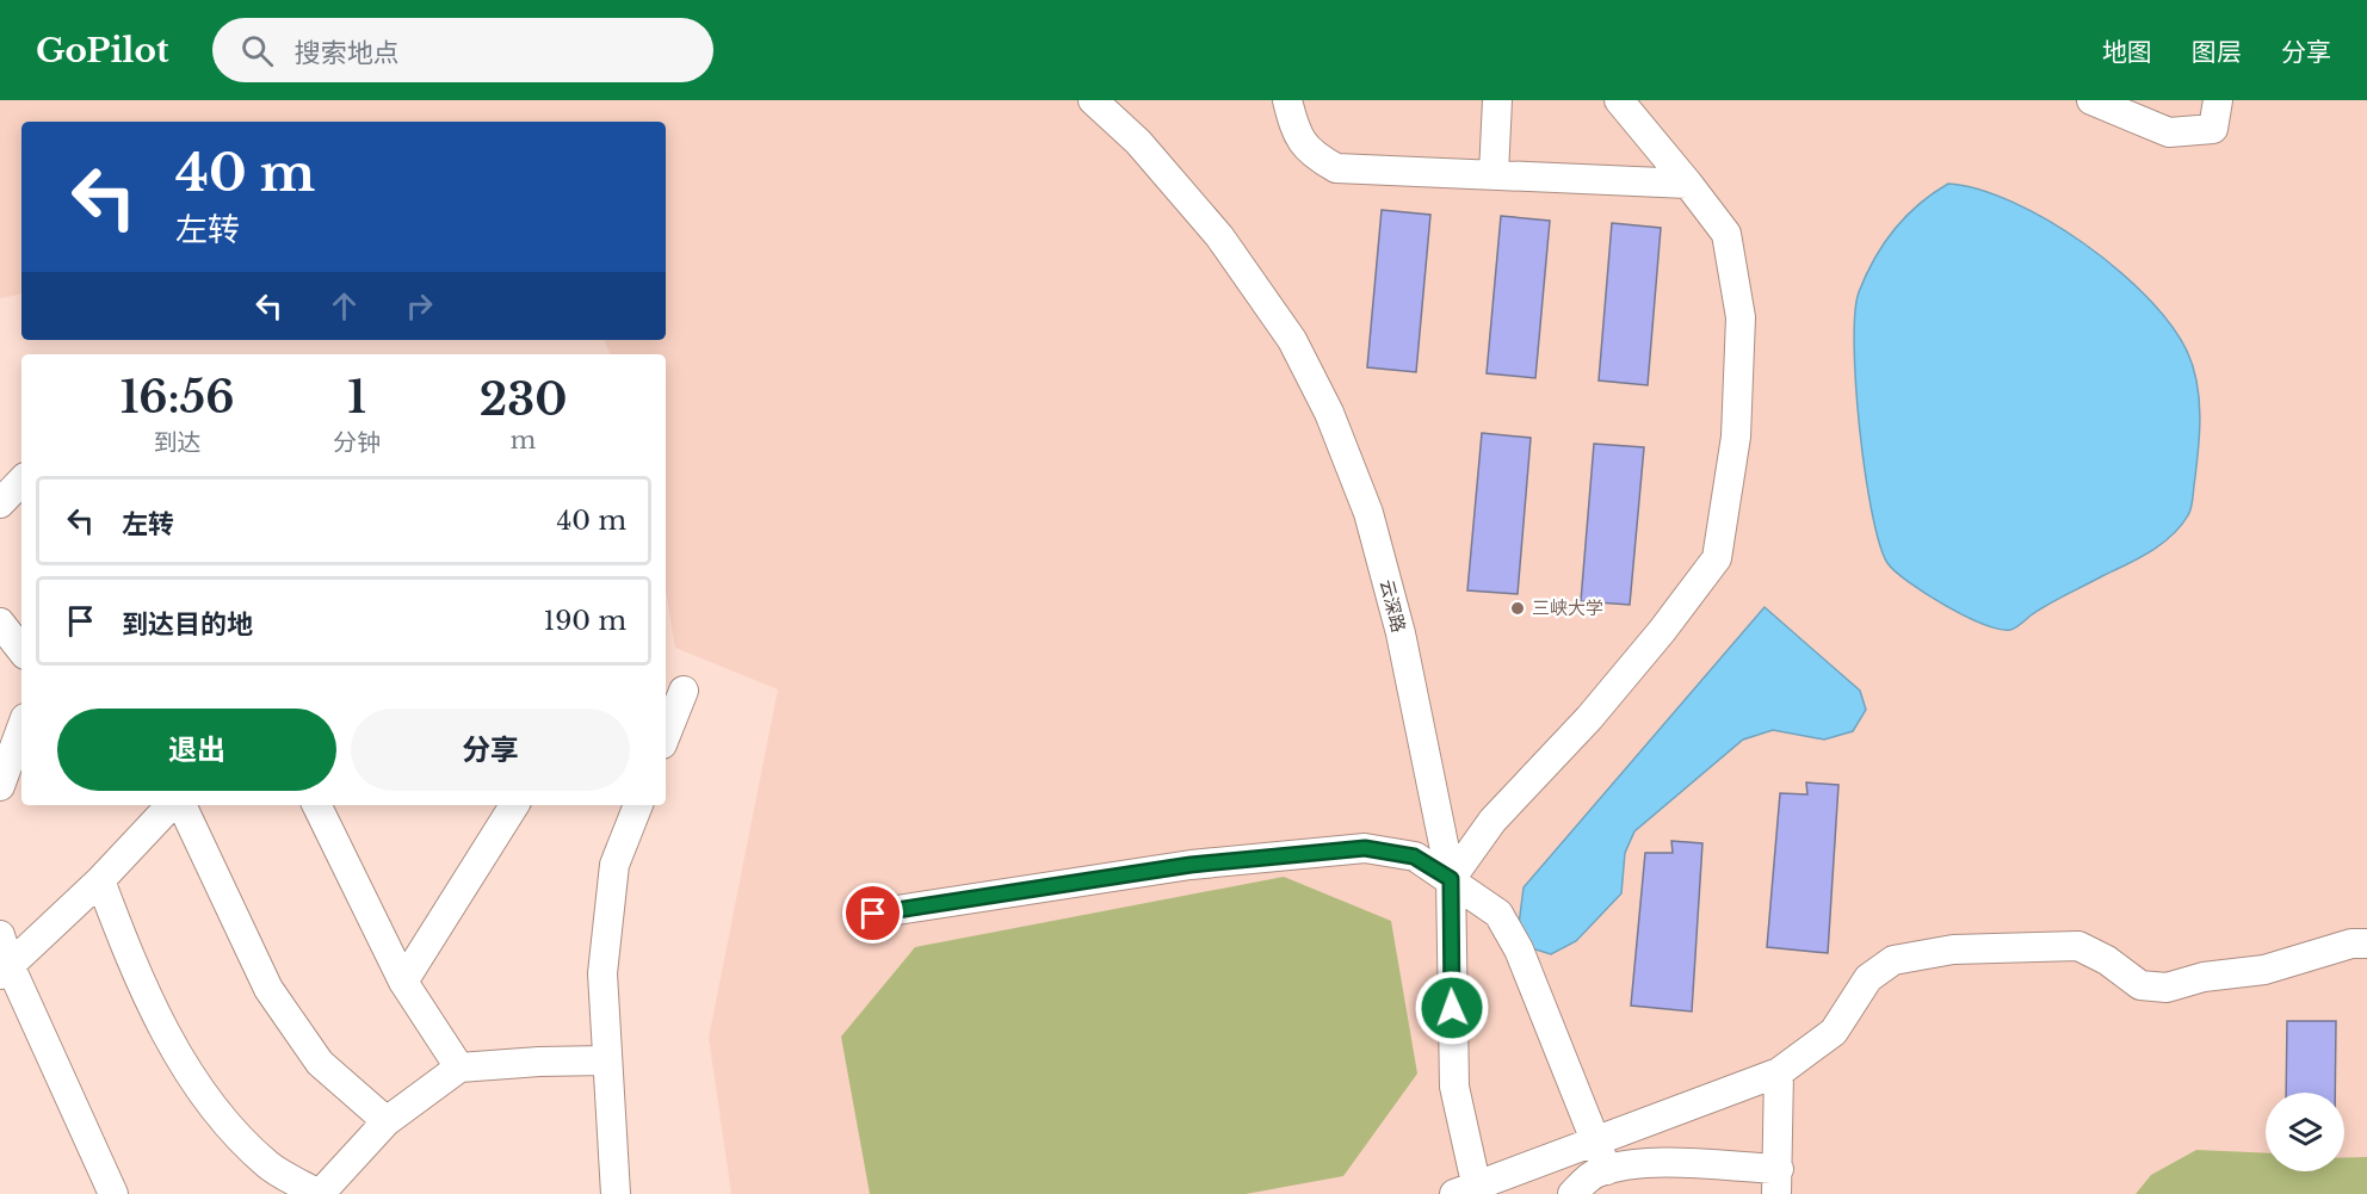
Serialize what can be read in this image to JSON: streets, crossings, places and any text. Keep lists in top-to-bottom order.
{
  "streets": {
    "street": ["云深路"]
  },
  "places": ["三峡大学"],
  "page": {
    "header": "GoPilot",
    "search": "搜索地点",
    "nav": ["地图", "图层", "分享"],
    "turn": ["40 m", "左转"],
    "eta": [
      "16:56",
      "到达",
      "1",
      "分钟",
      "230",
      "m"
    ],
    "list": [
      {
        "name": "左转",
        "value": "40 m"
      },
      {
        "name": "到达目的地",
        "value": "190 m"
      }
    ],
    "buttons": ["退出", "分享"]
  }
}
